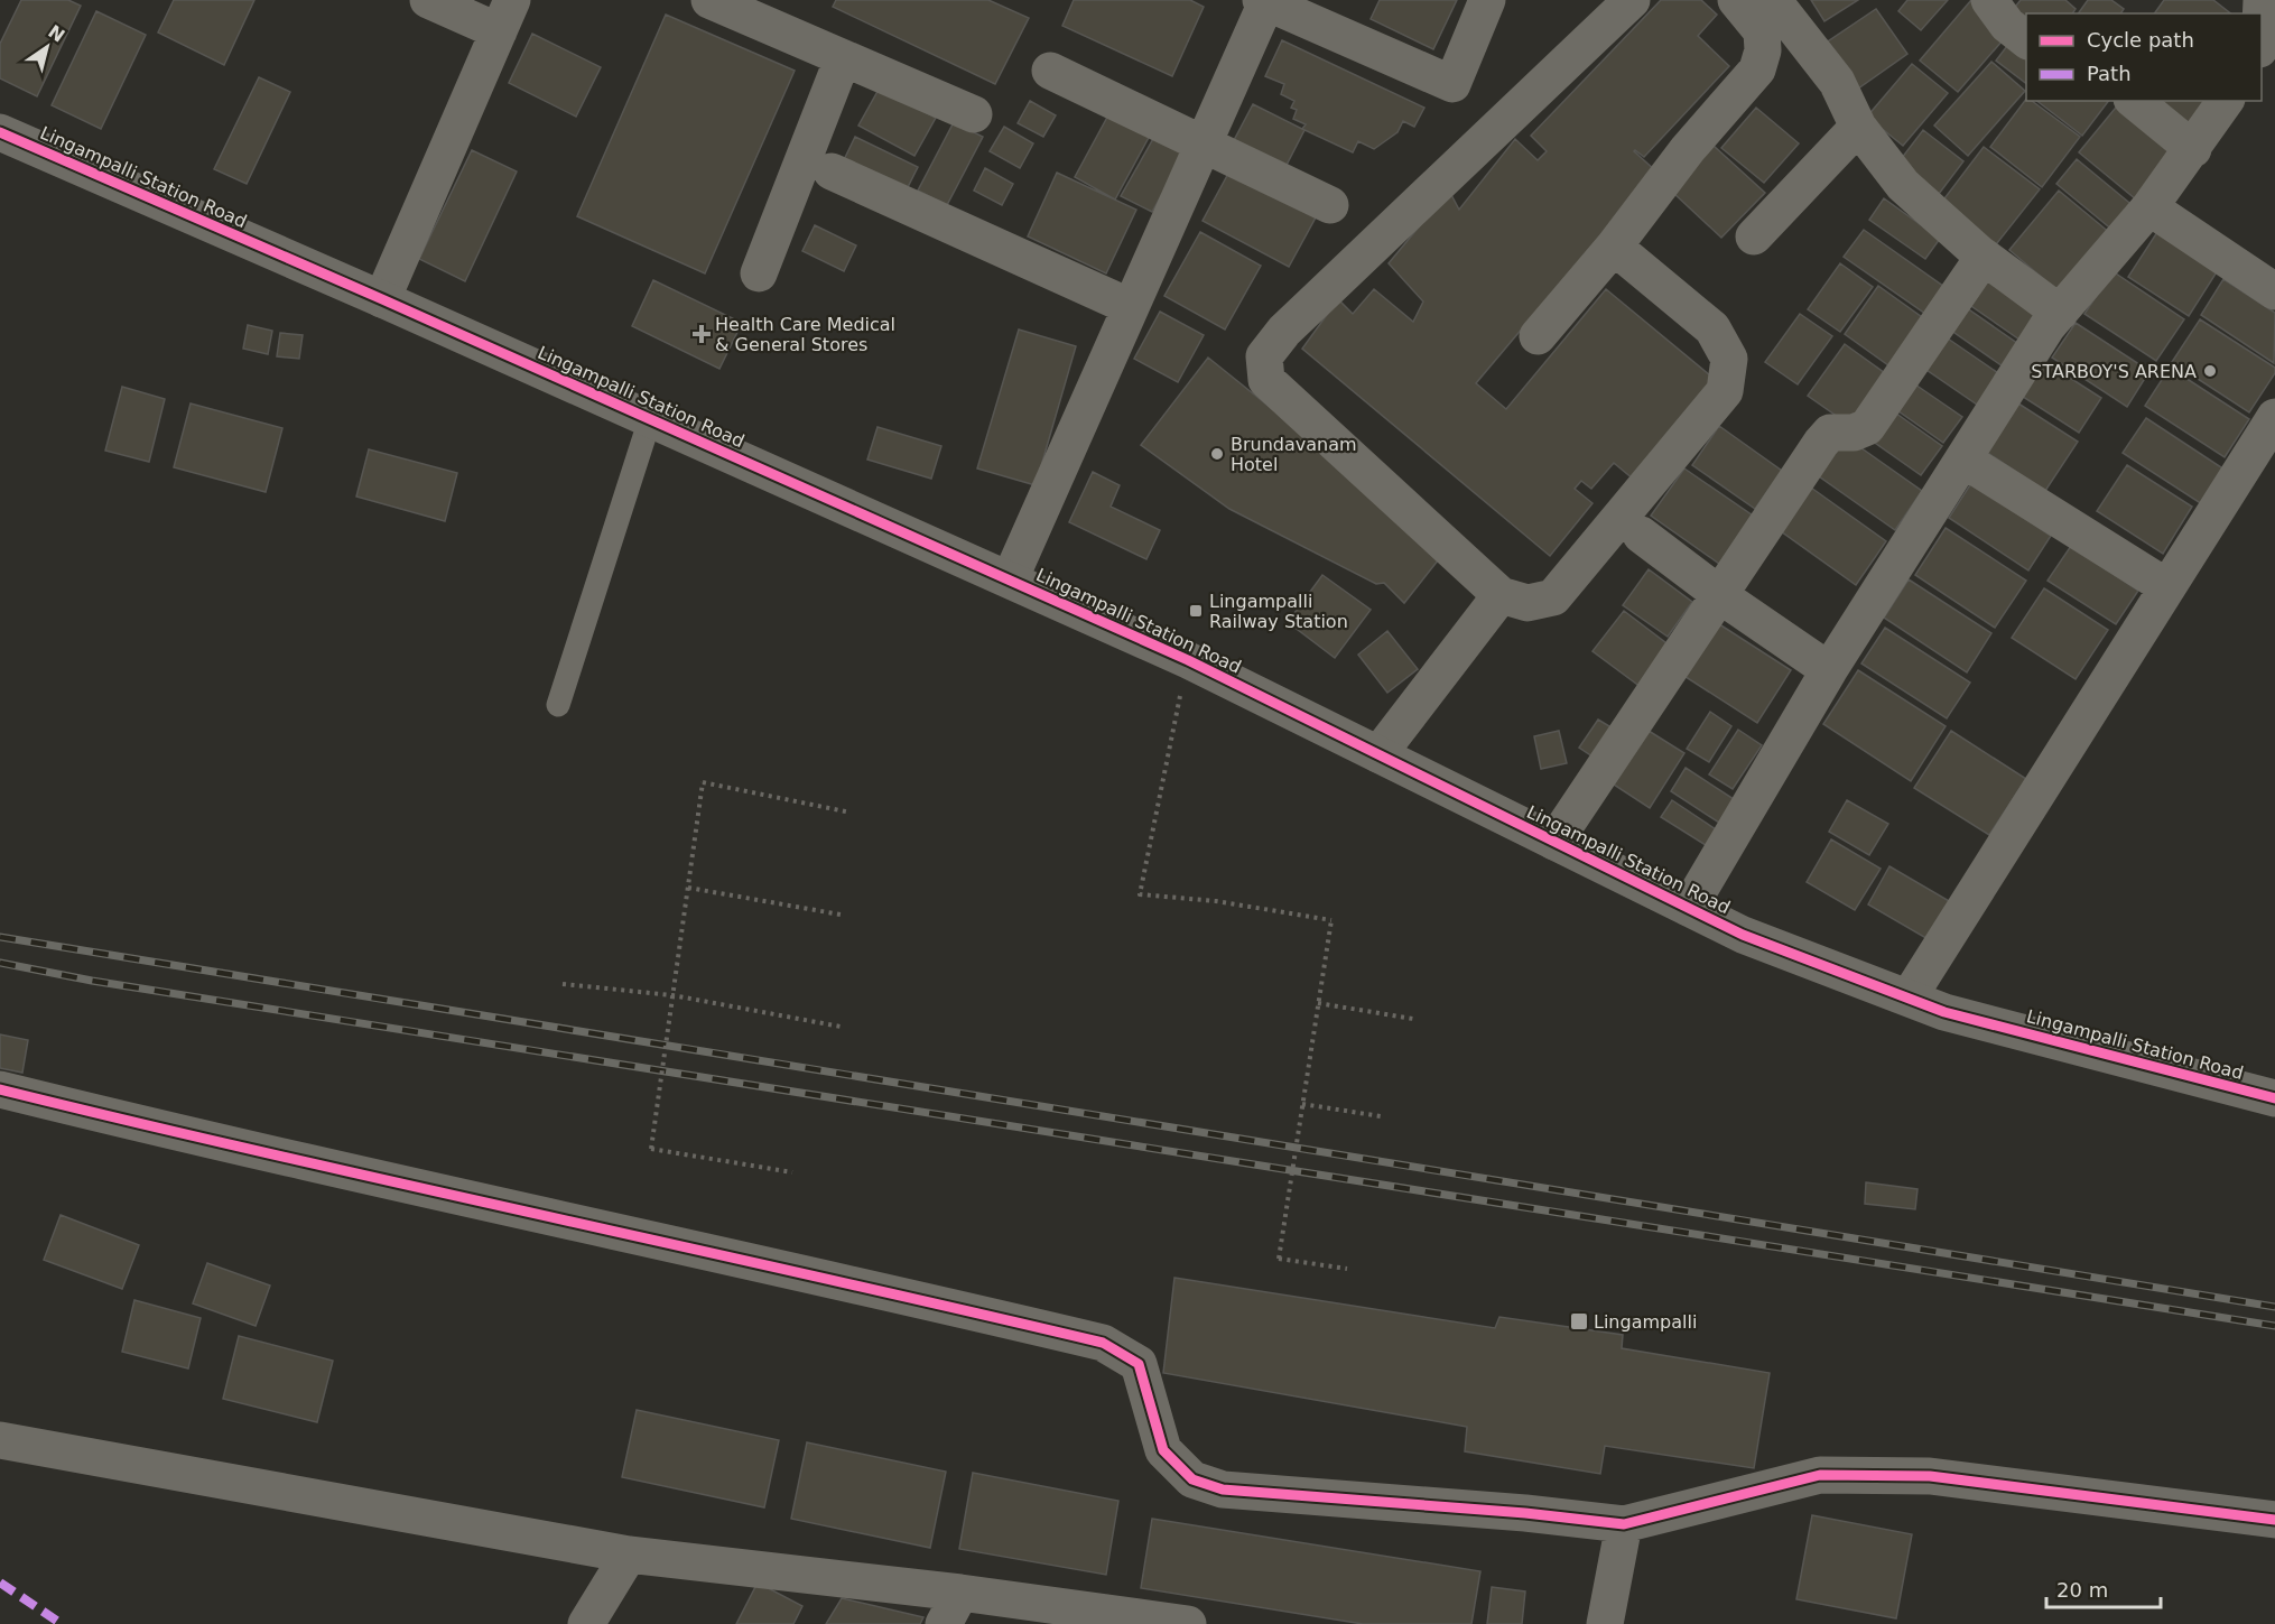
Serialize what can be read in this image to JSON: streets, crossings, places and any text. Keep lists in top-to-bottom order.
{
  "streets": {
    "street": ["Lingampalli Station Road"]
  },
  "places": {
    "health": ["Health Care Medical & General Stores"],
    "other": ["STARBOY'S ARENA", "Brundavanam Hotel"],
    "transit": ["Lingampalli Railway Station", "Lingampalli"]
  },
  "legend": ["Cycle path", "Path"],
  "scale_bar": "20 m",
  "north": "top right"
}
